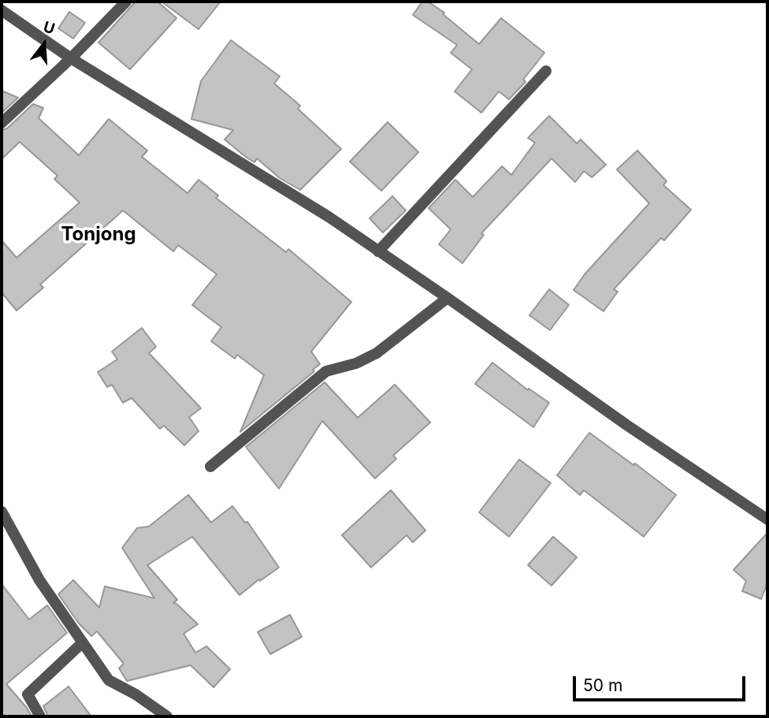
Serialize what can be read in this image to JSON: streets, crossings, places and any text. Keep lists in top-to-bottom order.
{
  "districts": ["Tonjong"],
  "scale_bar": "50 m",
  "north": "top"
}
